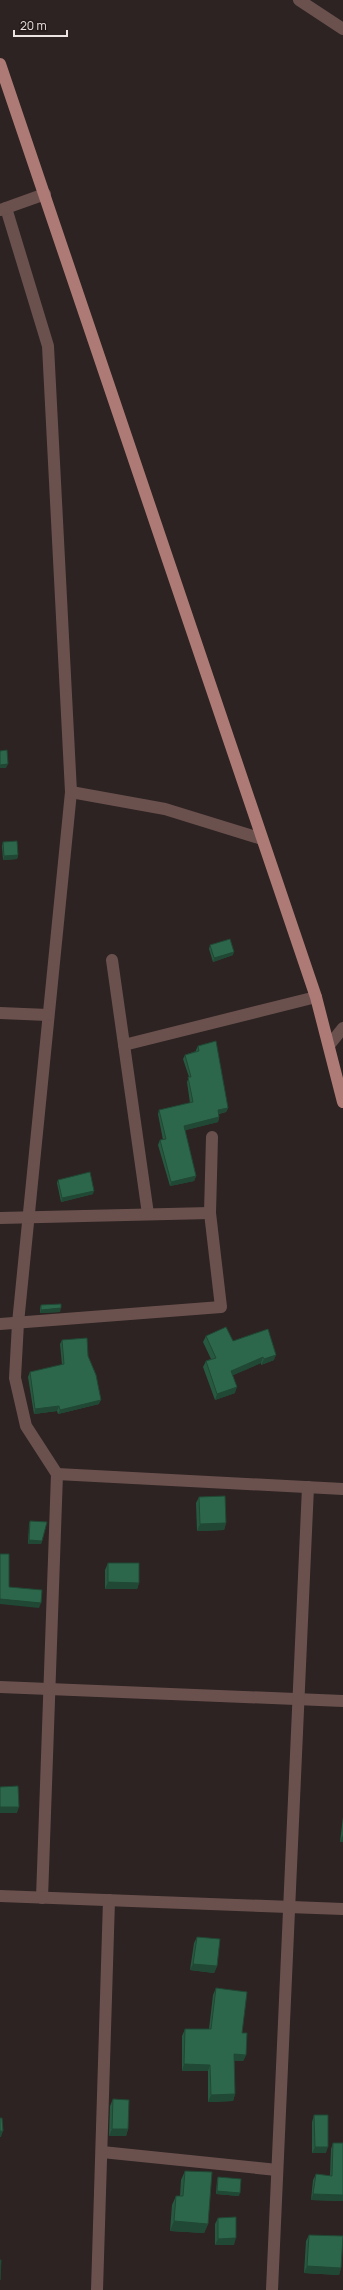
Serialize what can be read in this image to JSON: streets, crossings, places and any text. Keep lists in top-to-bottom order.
{
  "scale_bar": "20 m"
}
